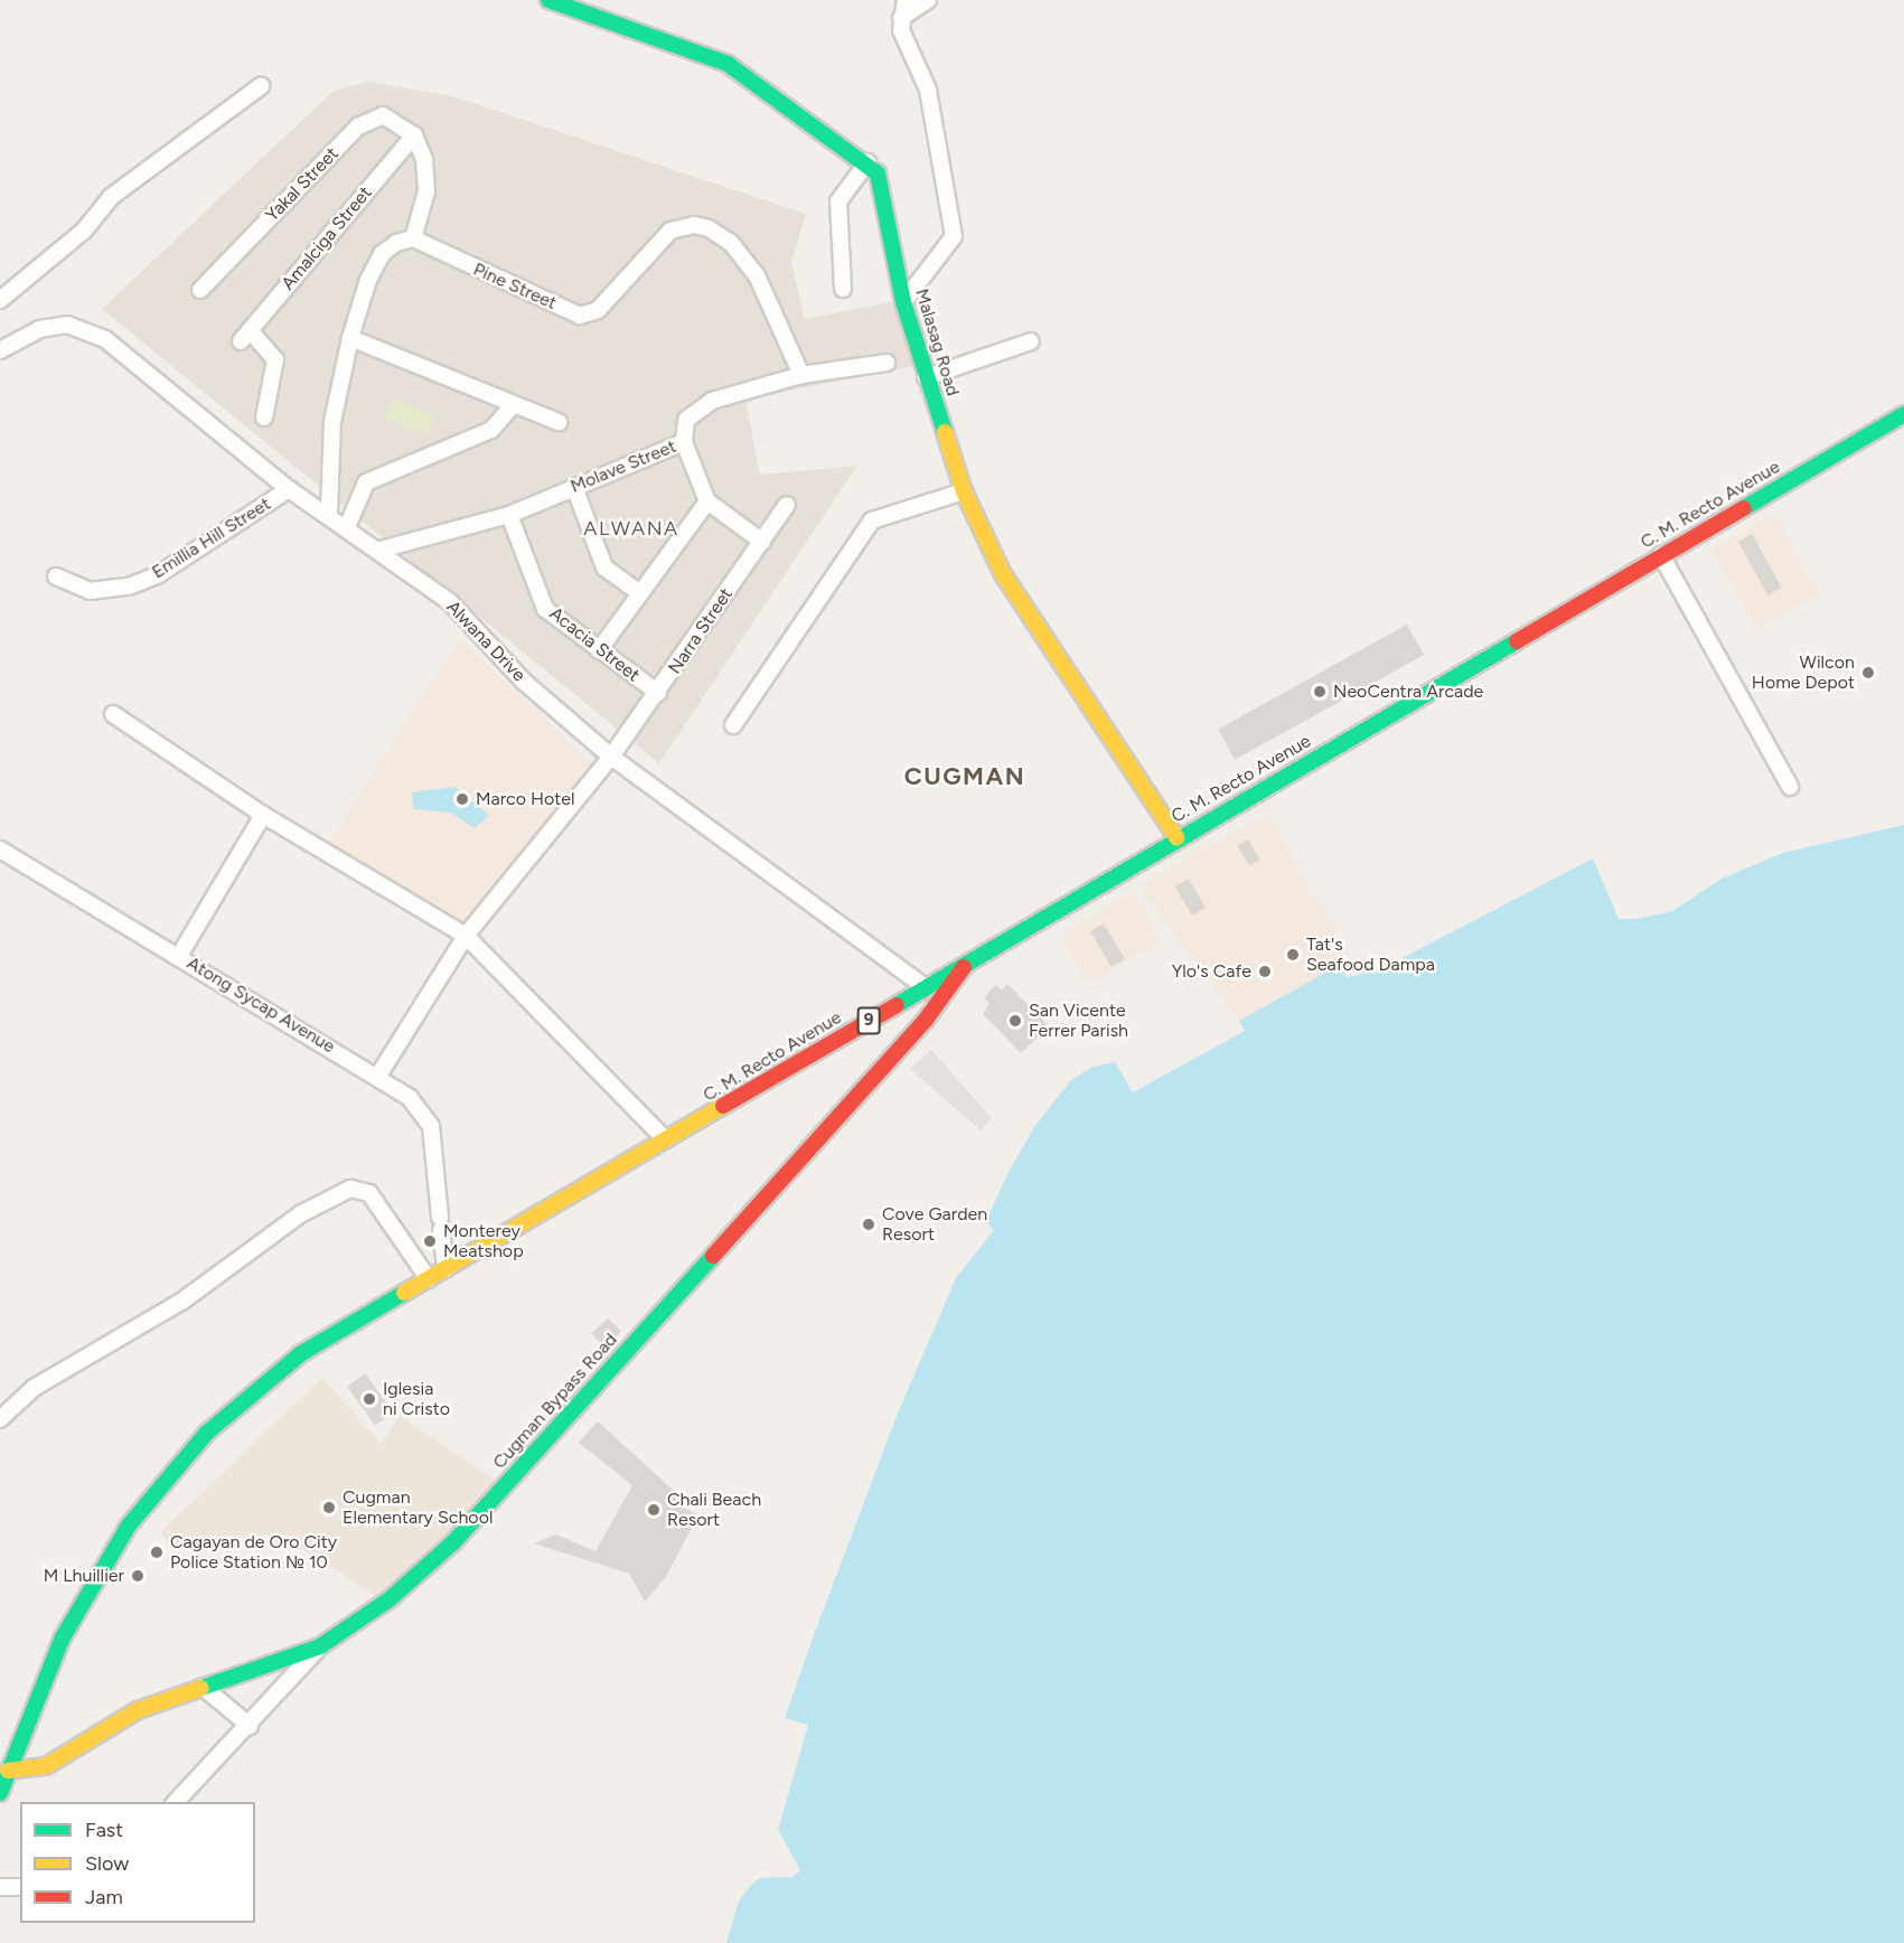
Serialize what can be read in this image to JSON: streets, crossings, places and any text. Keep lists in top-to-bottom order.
{
  "streets": {
    "main road": [
      "Malasag Road",
      "C. M. Recto Avenue",
      "9",
      "Cugman Bypass Road"
    ],
    "street": [
      "Yakal Street",
      "Amalciga Street",
      "Pine Street",
      "Molave Street",
      "Emillia Hill Street",
      "Narra Street",
      "Alwana Drive",
      "Acacia Street",
      "Atong Sycap Avenue"
    ]
  },
  "crossings": [
    ["Yakal Street", "Amalciga Street"],
    ["Pine Street", "Molave Street"],
    ["Malasag Road", "C. M. Recto Avenue"],
    ["Molave Street", "Alwana Drive"],
    ["Molave Street", "Acacia Street"],
    ["C. M. Recto Avenue", "Alwana Drive"],
    ["C. M. Recto Avenue", "Atong Sycap Avenue"],
    ["C. M. Recto Avenue", "Cugman Bypass Road"],
    ["Emillia Hill Street", "Alwana Drive"],
    ["Narra Street", "Alwana Drive"],
    ["Narra Street", "Acacia Street"],
    ["Narra Street", "Atong Sycap Avenue"]
  ],
  "districts": ["ALWANA", "CUGMAN"],
  "places": [
    "Wilcon Home Depot",
    "NeoCentra Arcade",
    "Marco Hotel",
    "Tat's Seafood Dampa",
    "Ylo's Cafe",
    "San Vicente Ferrer Parish",
    "Cove Garden Resort",
    "Monterey Meatshop",
    "Iglesia ni Cristo",
    "Cugman Elementary School",
    "Chali Beach Resort",
    "Cagayan de Oro City Police Station № 10",
    "M Lhuillier"
  ],
  "legend": ["Fast", "Slow", "Jam"]
}
